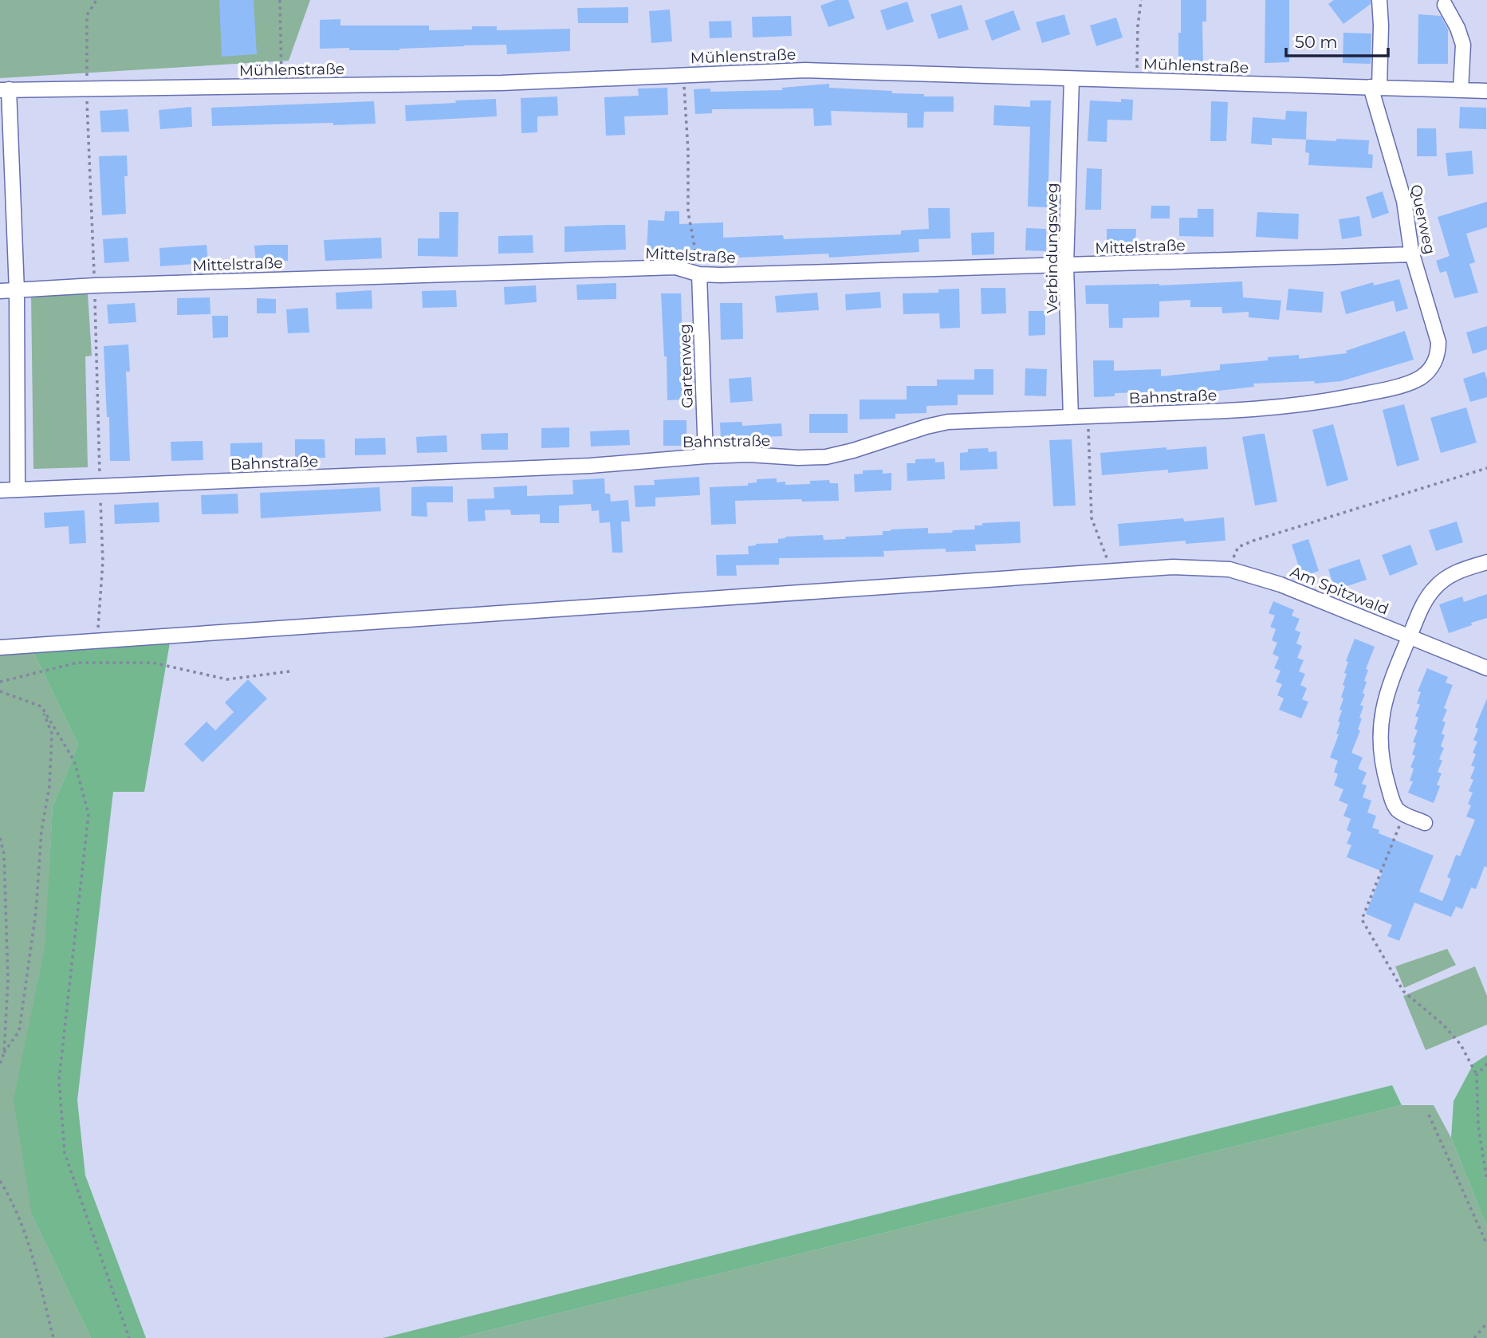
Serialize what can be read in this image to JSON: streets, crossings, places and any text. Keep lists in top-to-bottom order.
{
  "streets": {
    "street": [
      "Mühlenstraße",
      "Querweg",
      "Mittelstraße",
      "Verbindungsweg",
      "Gartenweg",
      "Bahnstraße",
      "Am Spitzwald"
    ]
  },
  "crossings": [
    ["Mühlenstraße", "Querweg"],
    ["Mühlenstraße", "Verbindungsweg"],
    ["Querweg", "Mittelstraße"],
    ["Querweg", "Bahnstraße"],
    ["Mittelstraße", "Verbindungsweg"],
    ["Mittelstraße", "Gartenweg"],
    ["Verbindungsweg", "Bahnstraße"],
    ["Gartenweg", "Bahnstraße"]
  ],
  "scale_bar": "50 m"
}
